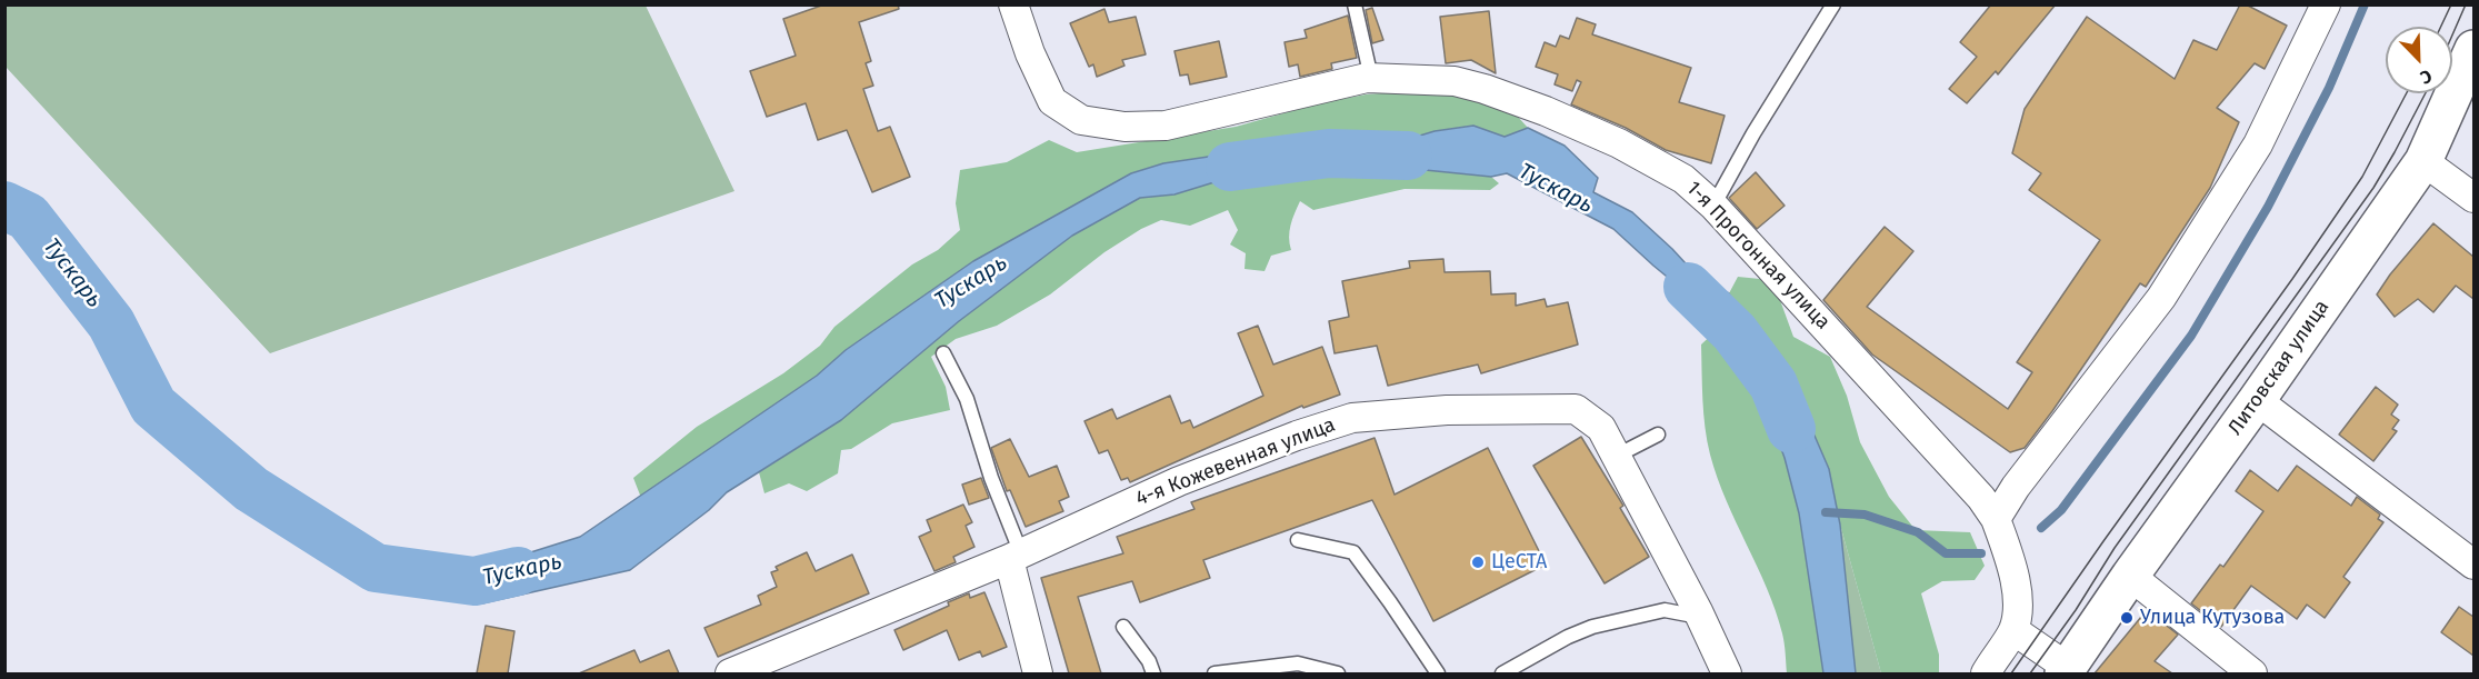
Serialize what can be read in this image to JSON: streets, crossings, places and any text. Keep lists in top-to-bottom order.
{
  "streets": {
    "main road": ["Литовская улица"],
    "street": ["1-я Прогонная улица", "4-я Кожевенная улица"]
  },
  "water": ["Тускарь"],
  "places": ["ЦеСТА", "Улица Кутузова"],
  "north": "bottom right"
}
